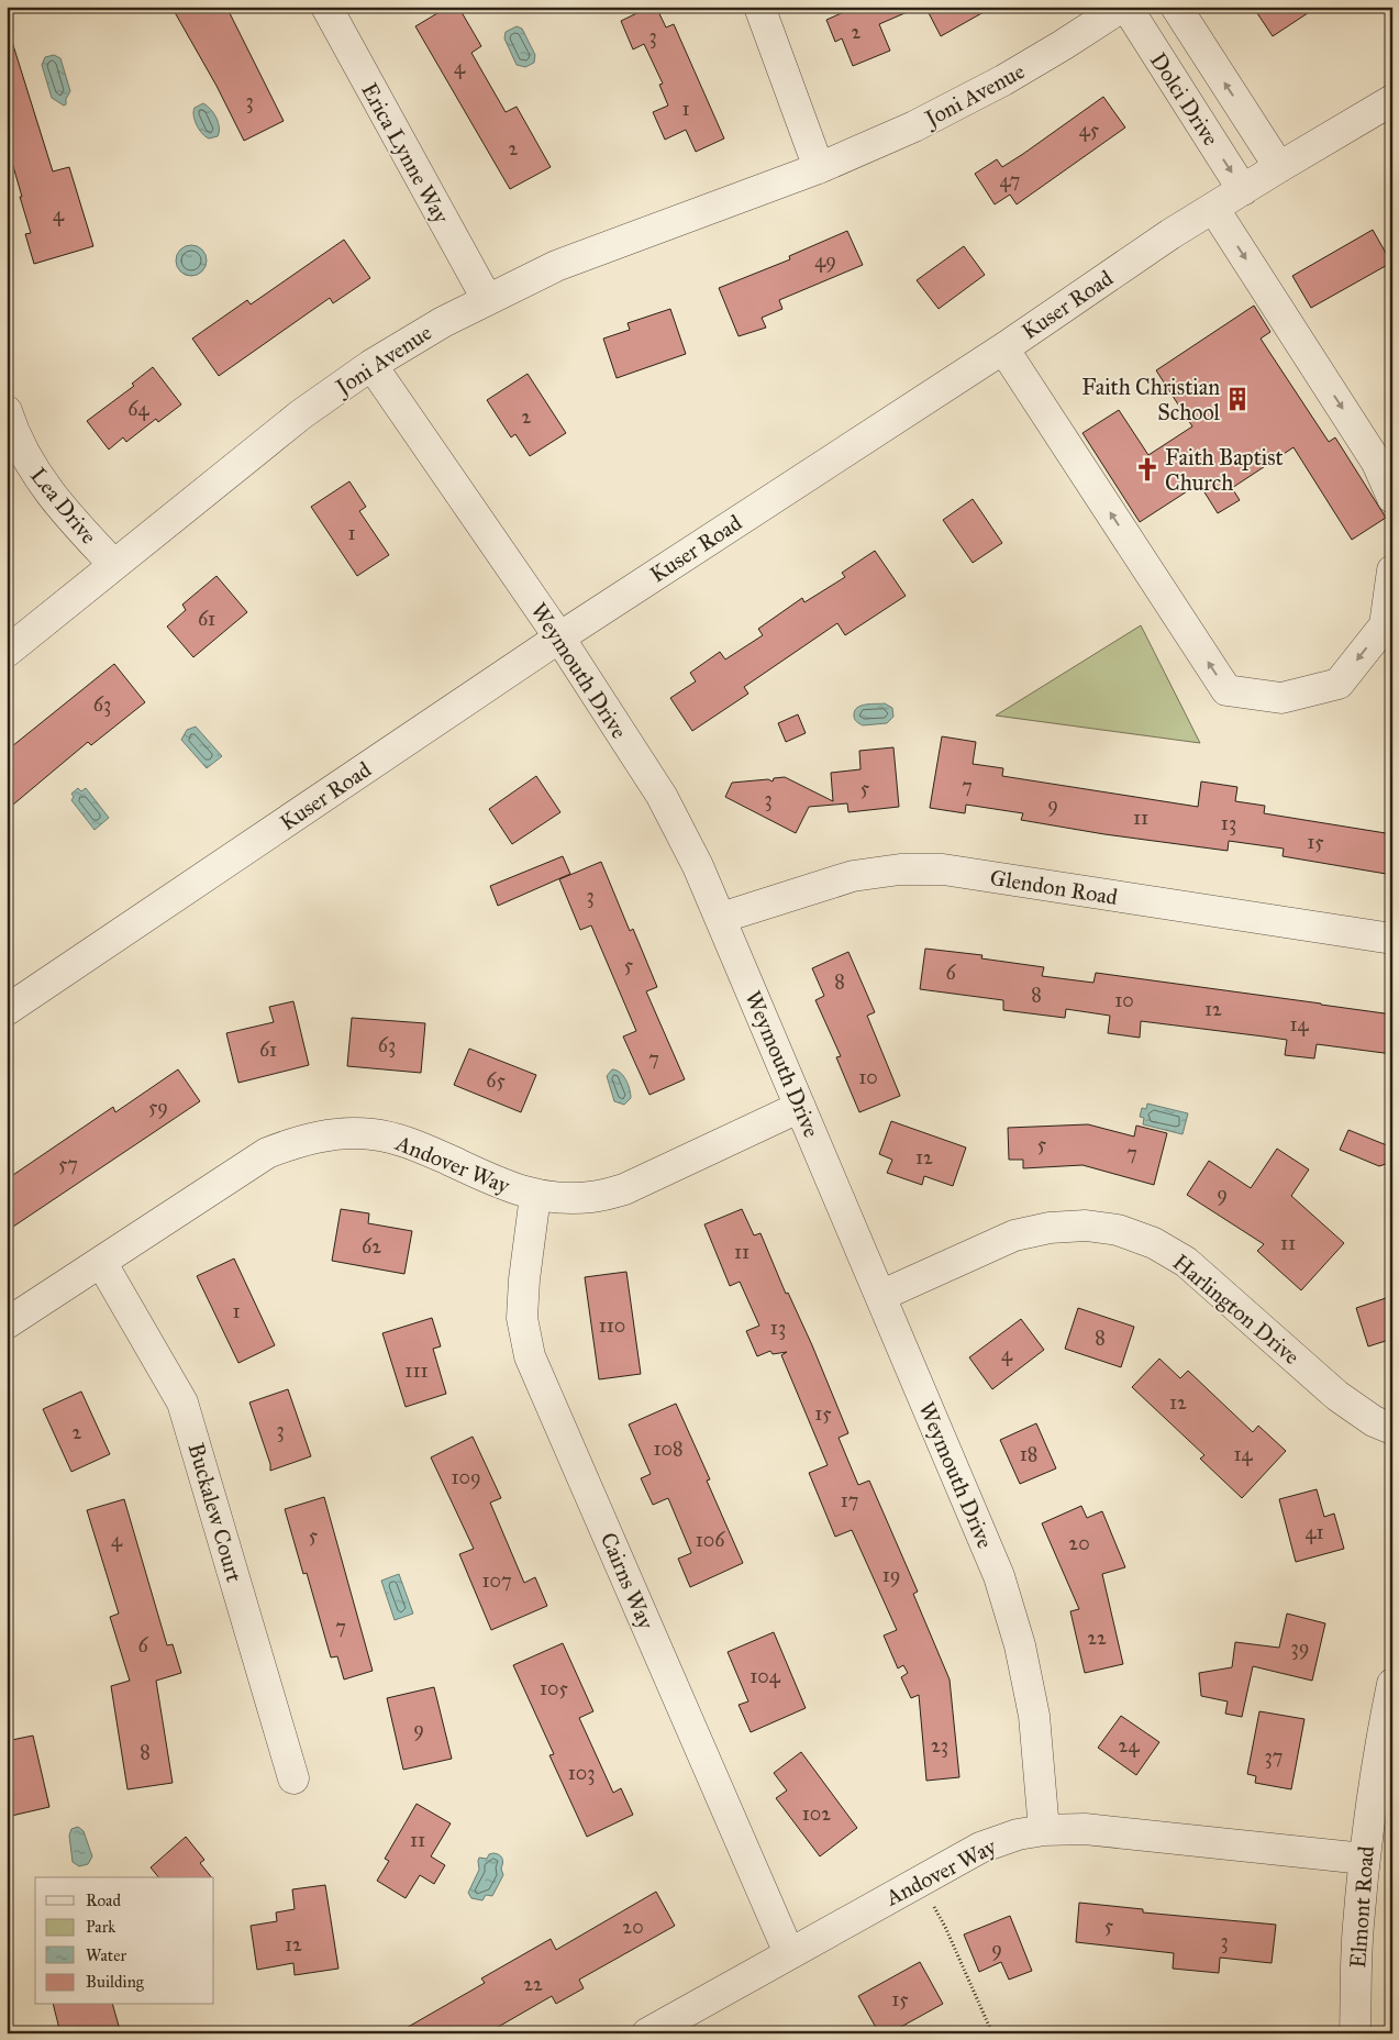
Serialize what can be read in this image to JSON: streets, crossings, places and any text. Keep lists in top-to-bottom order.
{
  "streets": {
    "street": [
      "Joni Avenue",
      "Dolci Drive",
      "Erica Lynne Way",
      "Kuser Road",
      "Lea Drive",
      "Weymouth Drive",
      "Glendon Road",
      "Andover Way",
      "Harlington Drive",
      "Buckalew Court",
      "Cairns Way",
      "Elmont Road"
    ]
  },
  "crossings": [
    ["Joni Avenue", "Dolci Drive"],
    ["Joni Avenue", "Erica Lynne Way"],
    ["Joni Avenue", "Lea Drive"],
    ["Joni Avenue", "Weymouth Drive"],
    ["Dolci Drive", "Kuser Road"],
    ["Kuser Road", "Weymouth Drive"],
    ["Weymouth Drive", "Glendon Road"],
    ["Weymouth Drive", "Andover Way"],
    ["Weymouth Drive", "Harlington Drive"],
    ["Andover Way", "Buckalew Court"],
    ["Andover Way", "Cairns Way"],
    ["Andover Way", "Elmont Road"]
  ],
  "places": {
    "building": ["Faith Christian School"],
    "church": ["Faith Baptist Church"]
  },
  "house_numbers": [
    "2",
    "3",
    "4",
    "3",
    "1",
    "45",
    "2",
    "47",
    "4",
    "49",
    "64",
    "2",
    "1",
    "61",
    "63",
    "7",
    "5",
    "3",
    "9",
    "11",
    "13",
    "15",
    "3",
    "5",
    "6",
    "8",
    "8",
    "10",
    "12",
    "14",
    "63",
    "61",
    "7",
    "10",
    "65",
    "59",
    "5",
    "7",
    "12",
    "57",
    "9",
    "11",
    "62",
    "11",
    "1",
    "110",
    "13",
    "8",
    "4",
    "111",
    "12",
    "15",
    "3",
    "2",
    "108",
    "18",
    "14",
    "109",
    "17",
    "41",
    "5",
    "4",
    "106",
    "20",
    "19",
    "107",
    "7",
    "22",
    "6",
    "39",
    "104",
    "105",
    "9",
    "23",
    "24",
    "8",
    "37",
    "103",
    "102",
    "11",
    "5",
    "20",
    "3",
    "12",
    "9",
    "22",
    "15"
  ],
  "legend": [
    "Road",
    "Park",
    "Water",
    "Building"
  ]
}
